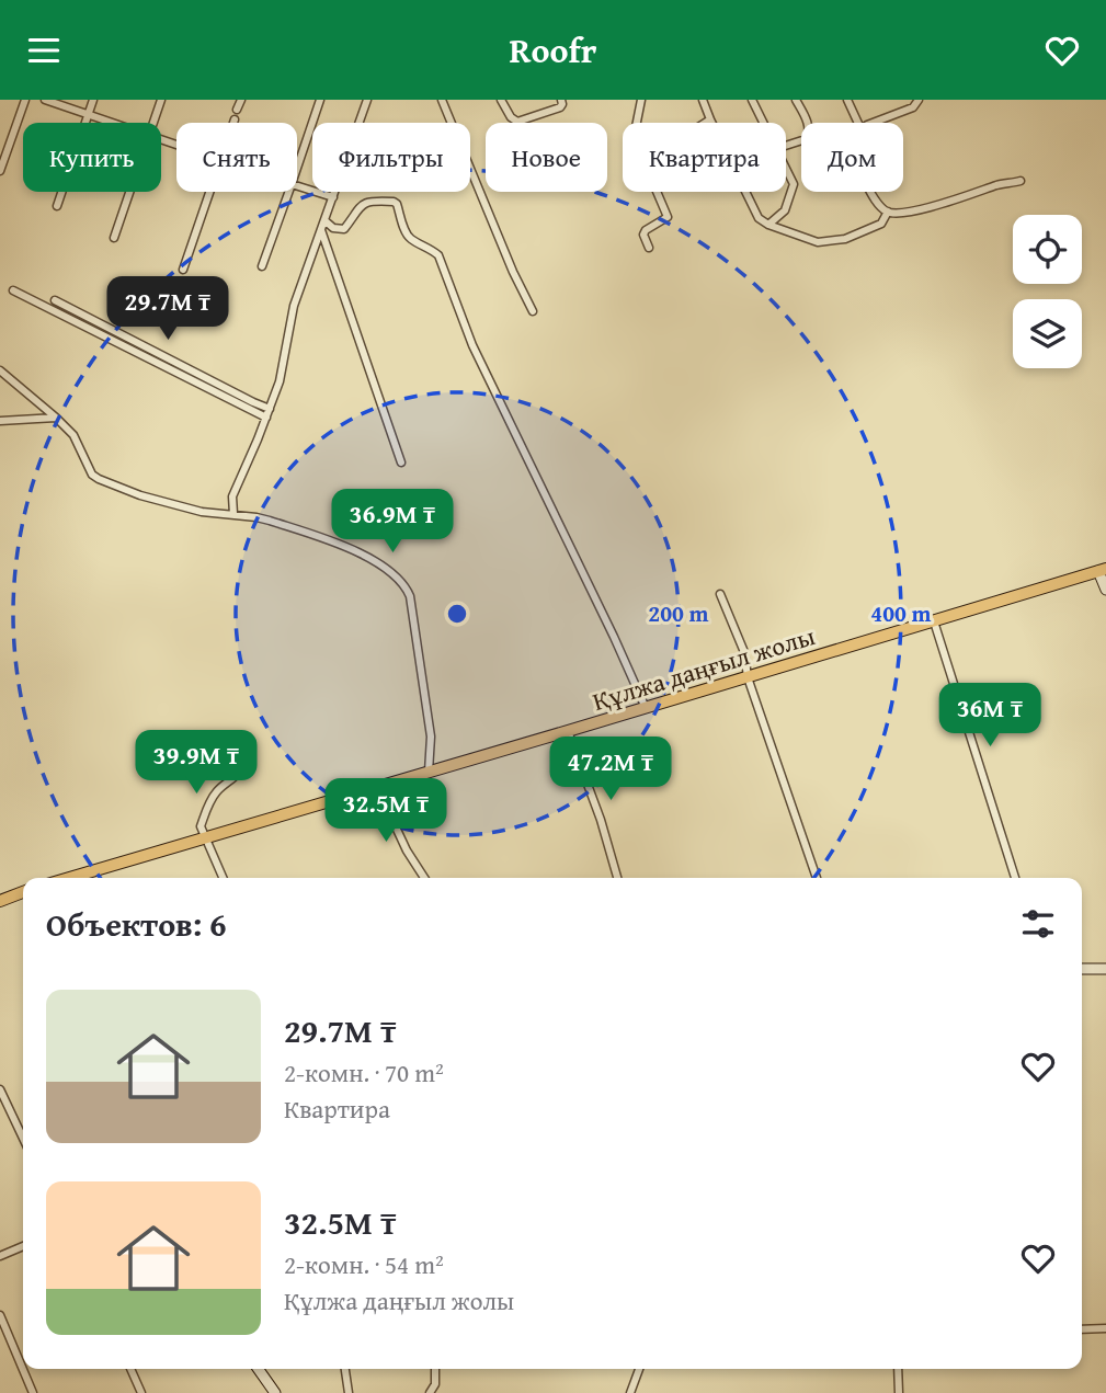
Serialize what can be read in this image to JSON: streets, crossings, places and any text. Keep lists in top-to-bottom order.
{
  "streets": {
    "main road": ["Құлжа даңғыл жолы"]
  },
  "page": {
    "header": "Roofr",
    "chip": [
      "Купить",
      "Снять",
      "Фильтры",
      "Новое",
      "Квартира",
      "Дом"
    ],
    "price": [
      "29.7M ₸",
      "36.9M ₸",
      "36M ₸",
      "39.9M ₸",
      "47.2M ₸",
      "32.5M ₸"
    ],
    "heading": "Объектов: 6",
    "list": [
      {
        "name": "29.7M ₸",
        "note": "2-комн. · 70 m² · Квартира"
      },
      {
        "name": "32.5M ₸",
        "note": "2-комн. · 54 m² · Құлжа даңғыл жолы"
      }
    ]
  },
  "rings": ["200 m", "400 m"]
}
